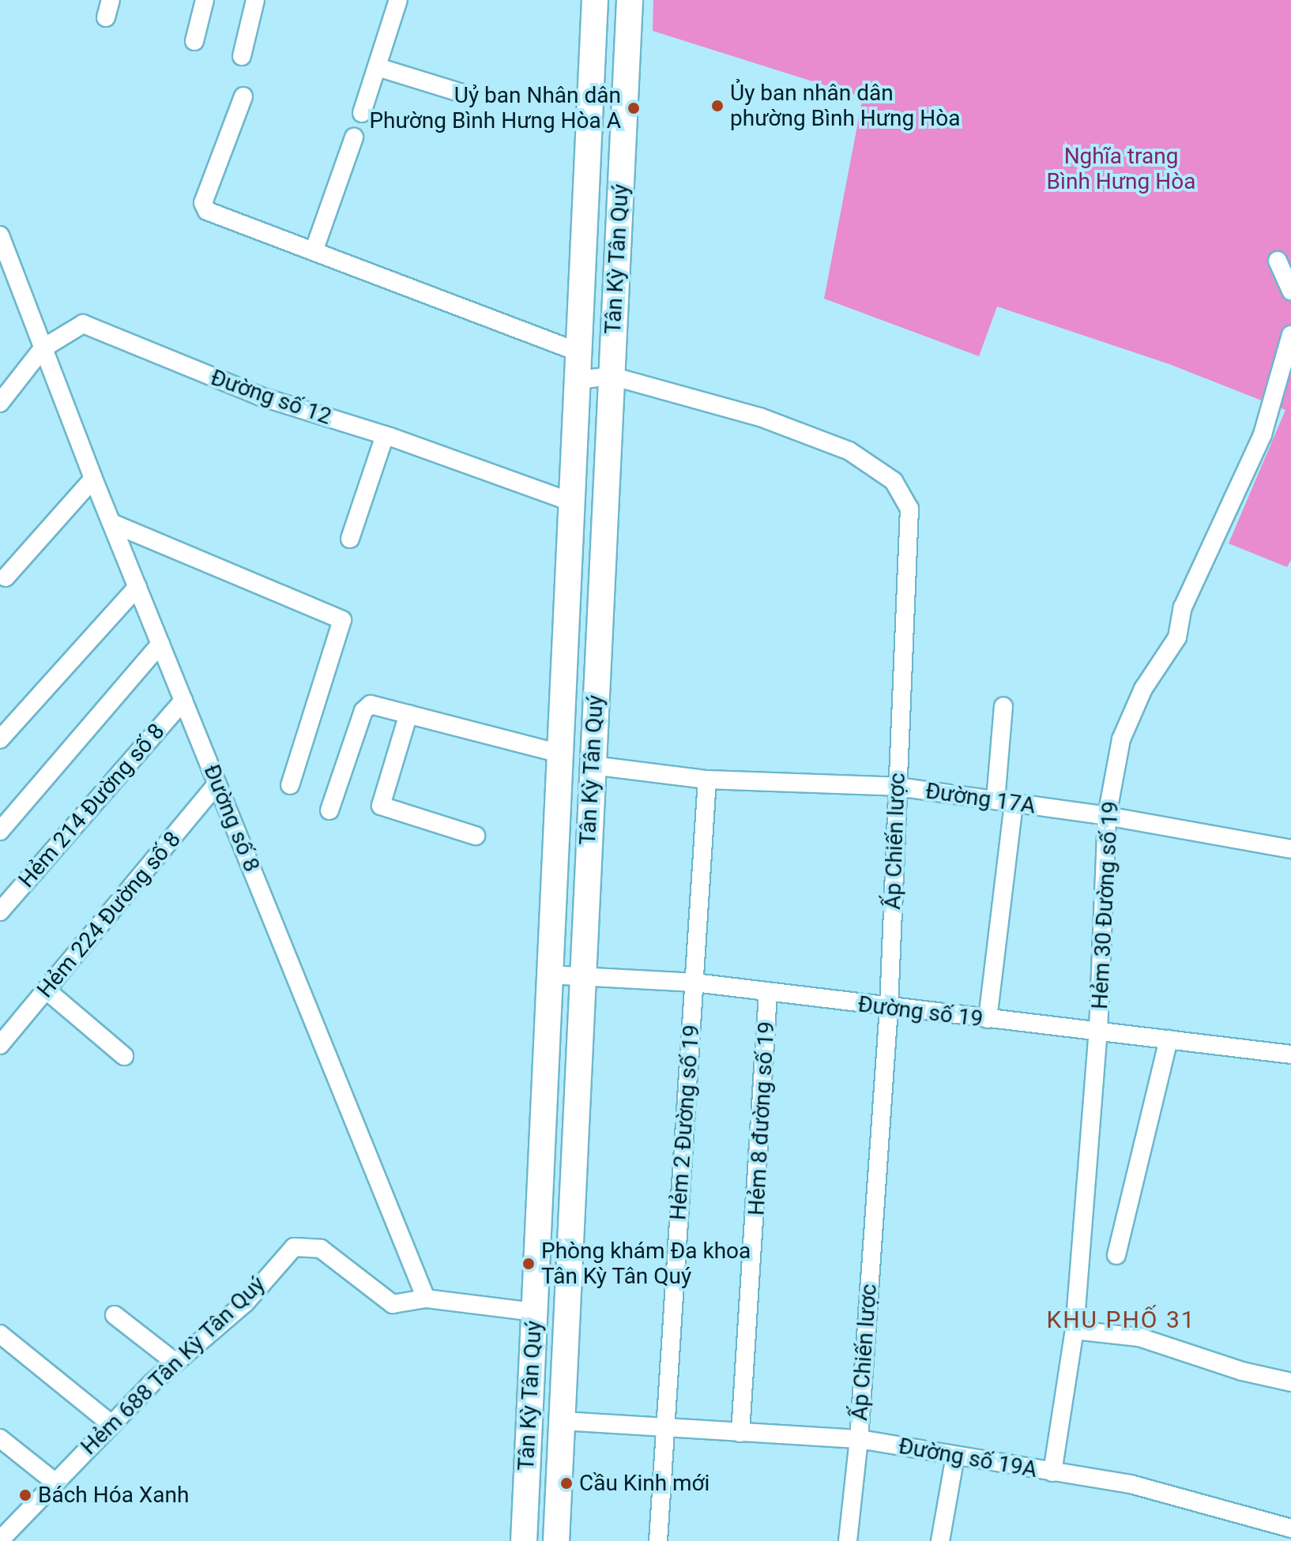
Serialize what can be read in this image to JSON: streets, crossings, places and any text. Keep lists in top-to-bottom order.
{
  "streets": {
    "main road": ["Tân Kỳ Tân Quý"],
    "street": [
      "Đường số 12",
      "Đường 17A",
      "Hẻm 214 Đường số 8",
      "Đường số 8",
      "Ấp Chiến lược",
      "Hẻm 30 Đường số 19",
      "Hẻm 224 Đường số 8",
      "Đường số 19",
      "Hẻm 8 đường số 19",
      "Hẻm 2 Đường số 19",
      "Hẻm 688 Tân Kỳ Tân Quý",
      "Đường số 19A"
    ]
  },
  "crossings": [
    ["Tân Kỳ Tân Quý", "Đường số 12"],
    ["Tân Kỳ Tân Quý", "Đường 17A"],
    ["Tân Kỳ Tân Quý", "Ấp Chiến lược"],
    ["Tân Kỳ Tân Quý", "Đường số 19"],
    ["Tân Kỳ Tân Quý", "Đường số 19A"],
    ["Đường số 12", "Đường số 8"],
    ["Đường 17A", "Ấp Chiến lược"],
    ["Đường 17A", "Hẻm 30 Đường số 19"],
    ["Đường 17A", "Hẻm 2 Đường số 19"],
    ["Hẻm 214 Đường số 8", "Đường số 8"],
    ["Đường số 8", "Hẻm 224 Đường số 8"],
    ["Đường số 8", "Hẻm 688 Tân Kỳ Tân Quý"],
    ["Ấp Chiến lược", "Đường số 19"],
    ["Ấp Chiến lược", "Đường số 19A"],
    ["Hẻm 30 Đường số 19", "Đường số 19"],
    ["Hẻm 30 Đường số 19", "Đường số 19A"],
    ["Đường số 19", "Hẻm 8 đường số 19"],
    ["Đường số 19", "Hẻm 2 Đường số 19"],
    ["Hẻm 8 đường số 19", "Đường số 19A"],
    ["Hẻm 2 Đường số 19", "Đường số 19A"]
  ],
  "districts": ["KHU PHỐ 31"],
  "parks": ["Nghĩa trang Bình Hưng Hòa"],
  "places": [
    "Ủy ban nhân dân phường Bình Hưng Hòa",
    "Uỷ ban Nhân dân Phường Bình Hưng Hòa A",
    "Phòng khám Đa khoa Tân Kỳ Tân Quý",
    "Cầu Kinh mới",
    "Bách Hóa Xanh"
  ]
}
